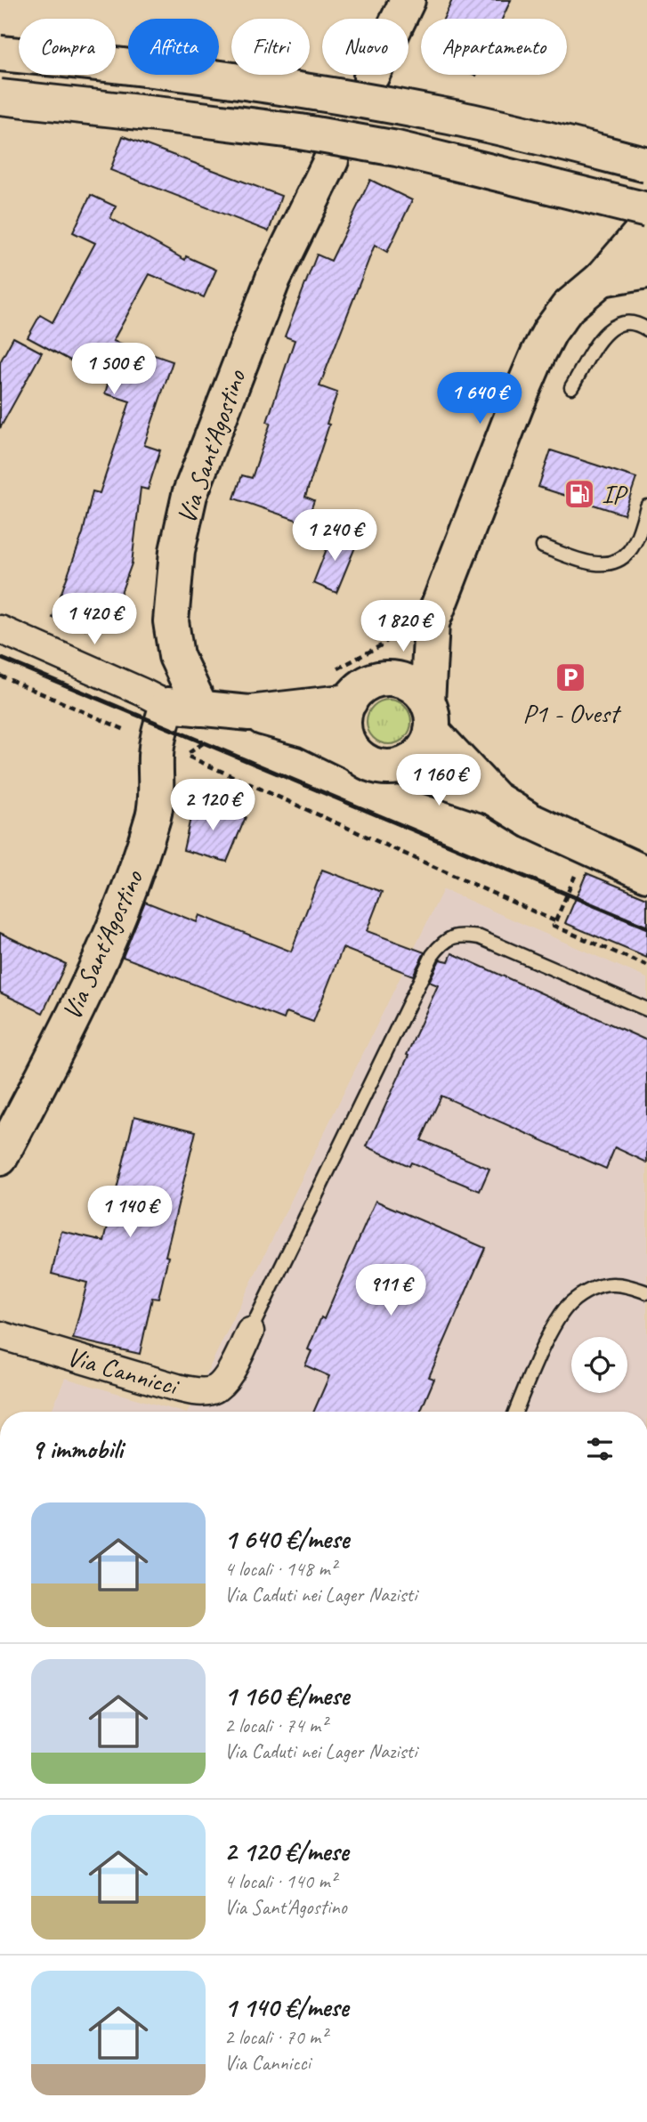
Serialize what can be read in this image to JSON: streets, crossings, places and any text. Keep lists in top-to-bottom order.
{
  "streets": {
    "main road": ["Via Sant'Agostino"],
    "street": ["Via Cannicci"]
  },
  "places": {
    "fuel station": ["IP"],
    "parking": ["P1 - Ovest"]
  },
  "page": {
    "chip": [
      "Compra",
      "Affitta",
      "Filtri",
      "Nuovo",
      "Appartamento"
    ],
    "price": [
      "1 500 €",
      "1 640 €",
      "1 240 €",
      "1 420 €",
      "1 820 €",
      "1 160 €",
      "2 120 €",
      "1 140 €",
      "911 €"
    ],
    "heading": "9 immobili",
    "list": [
      {
        "name": "1 640 €/mese",
        "note": "4 locali · 148 m² · Via Caduti nei Lager Nazisti"
      },
      {
        "name": "1 160 €/mese",
        "note": "2 locali · 74 m² · Via Caduti nei Lager Nazisti"
      },
      {
        "name": "2 120 €/mese",
        "note": "4 locali · 140 m² · Via Sant'Agostino"
      },
      {
        "name": "1 140 €/mese",
        "note": "2 locali · 70 m² · Via Cannicci"
      }
    ]
  }
}
